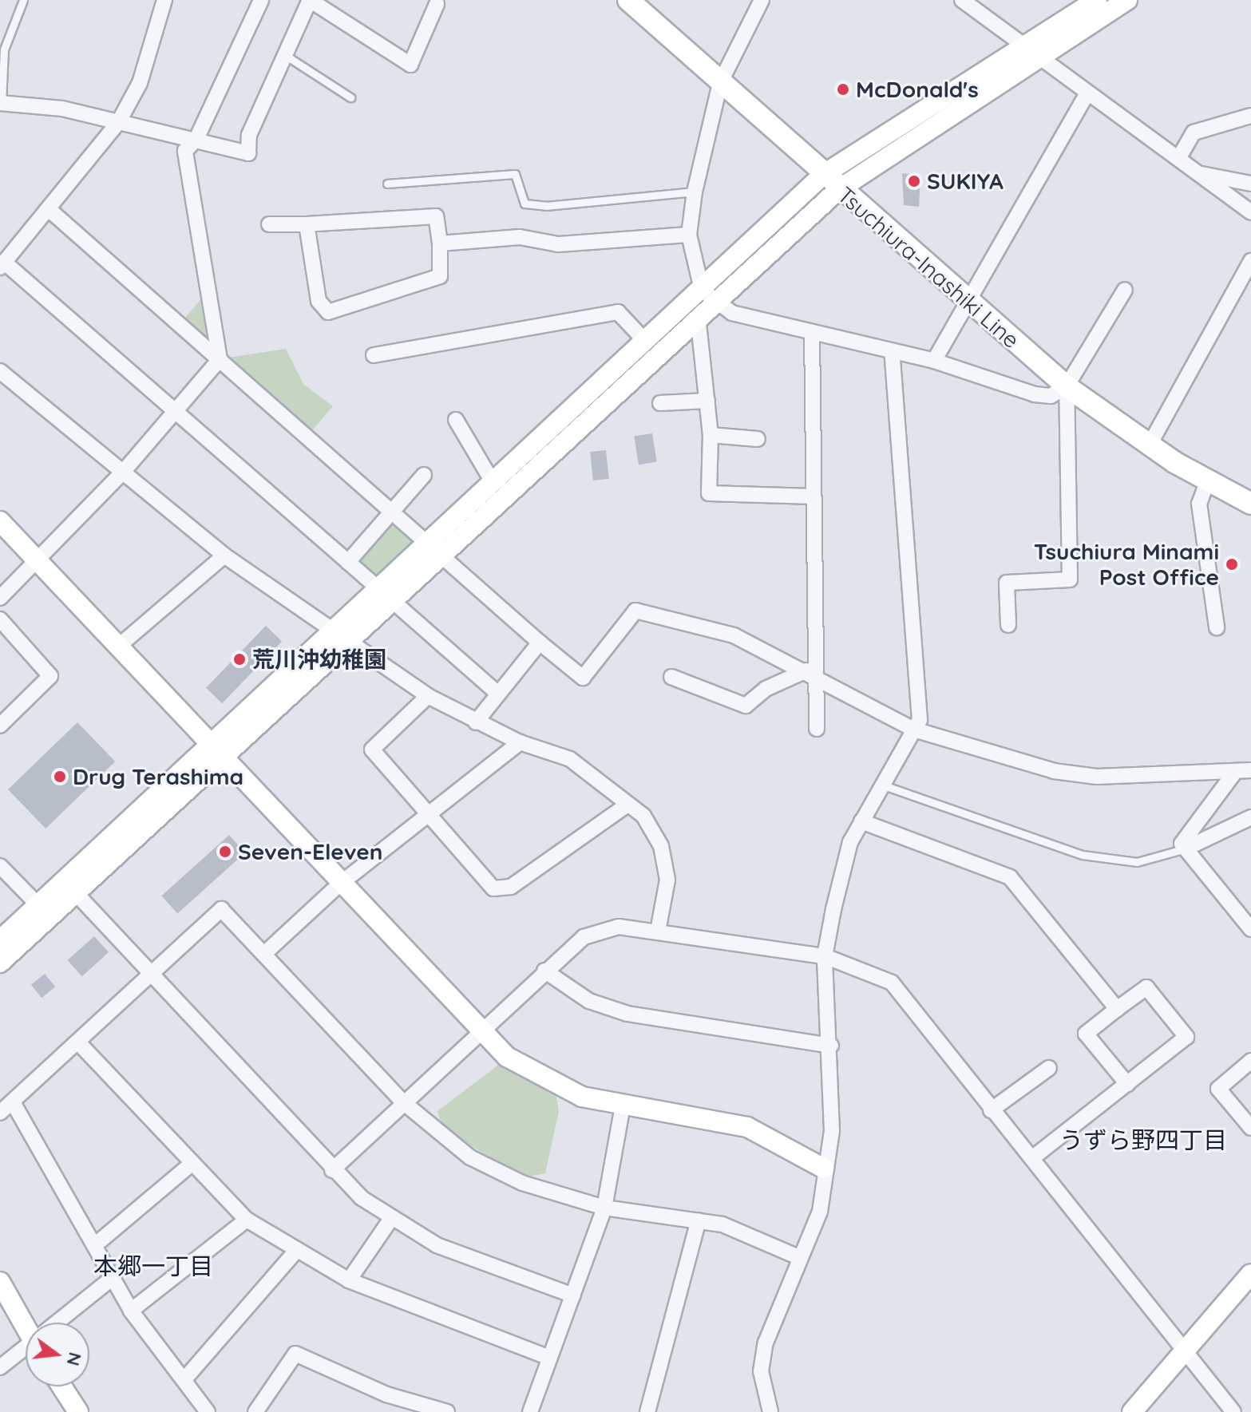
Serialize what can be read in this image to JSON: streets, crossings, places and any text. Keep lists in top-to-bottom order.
{
  "streets": {
    "main road": ["Tsuchiura-Inashiki Line"]
  },
  "districts": ["うずら野四丁目", "本郷一丁目"],
  "places": [
    "McDonald's",
    "SUKIYA",
    "Tsuchiura Minami Post Office",
    "荒川沖幼稚園",
    "Drug Terashima",
    "Seven-Eleven"
  ],
  "north": "right"
}
